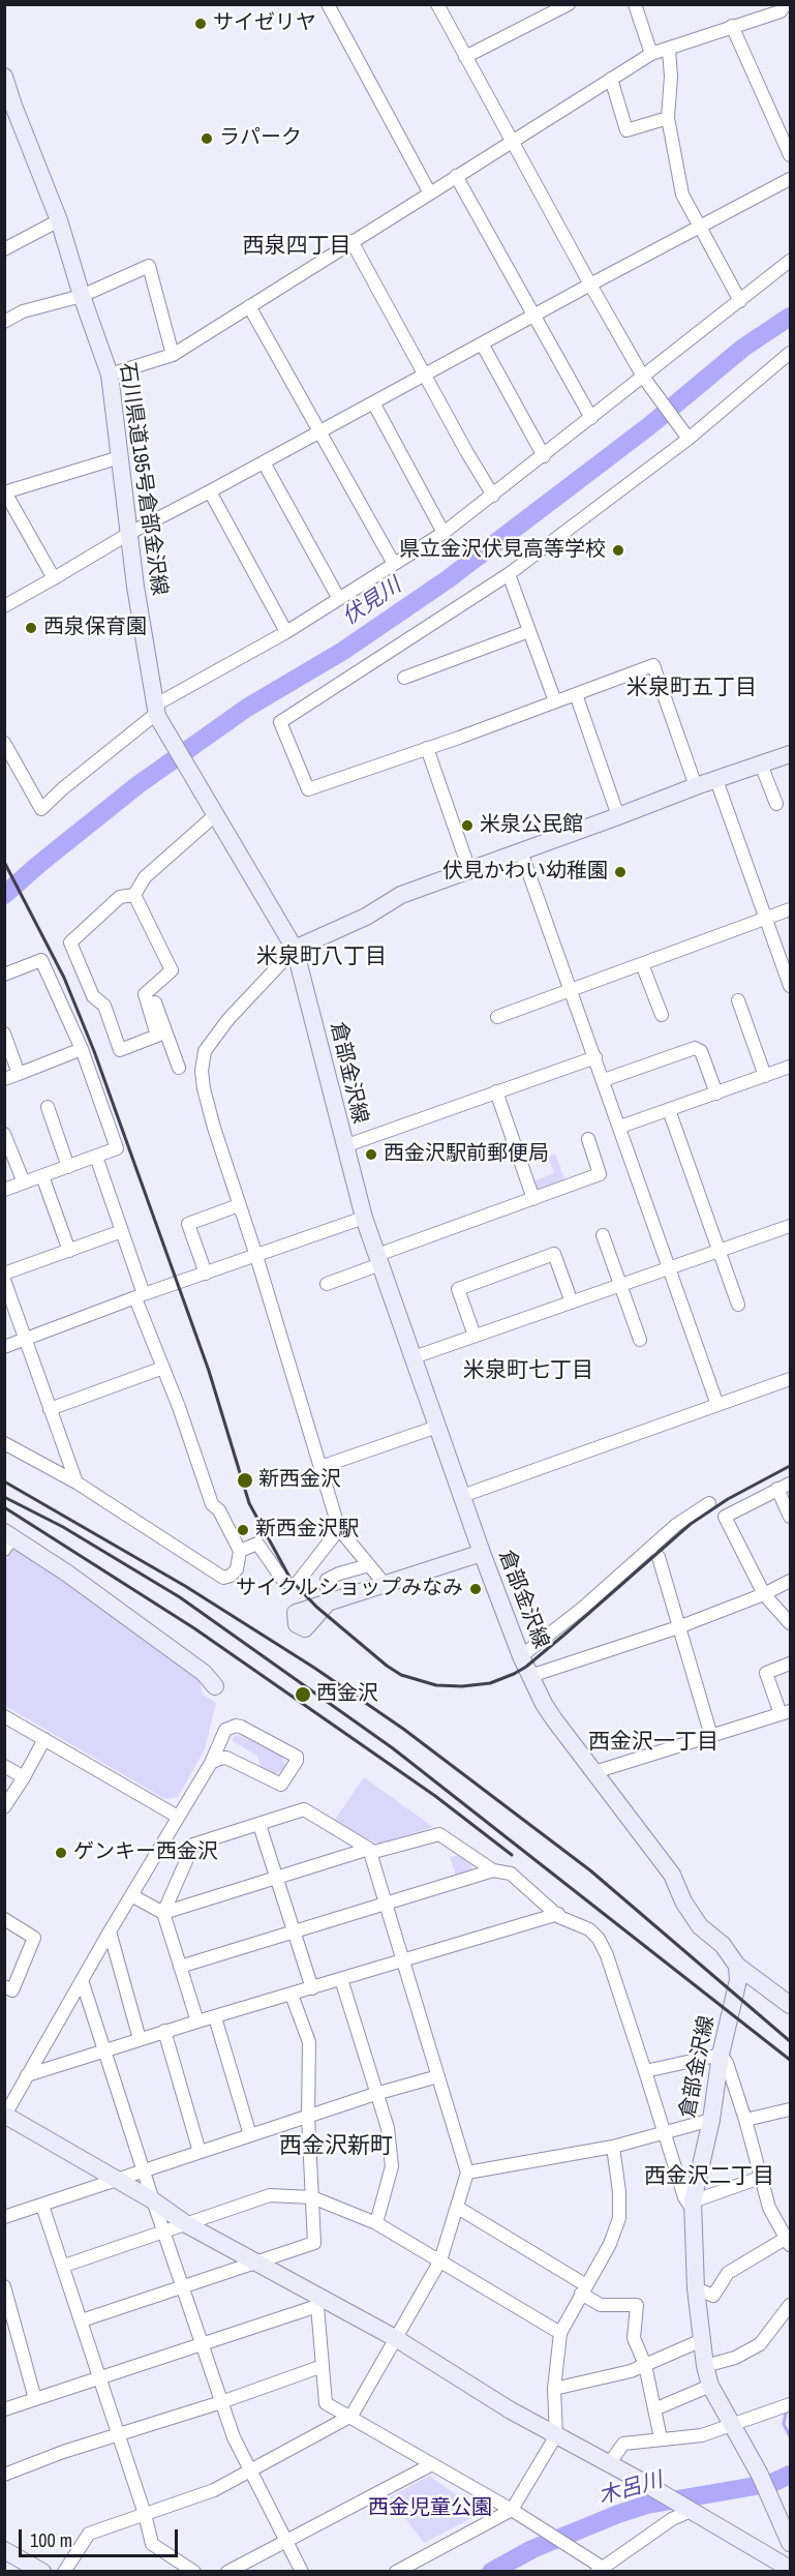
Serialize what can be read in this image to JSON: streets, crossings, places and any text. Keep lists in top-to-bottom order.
{
  "streets": {
    "main road": ["石川県道195号倉部金沢線", "倉部金沢線"]
  },
  "crossings": [
    ["石川県道195号倉部金沢線", "倉部金沢線"]
  ],
  "districts": [
    "西泉四丁目",
    "米泉町五丁目",
    "米泉町八丁目",
    "米泉町七丁目",
    "西金沢一丁目",
    "西金沢新町",
    "西金沢二丁目"
  ],
  "water": ["伏見川", "木呂川"],
  "parks": ["西金児童公園"],
  "places": [
    "サイゼリヤ",
    "ラパーク",
    "県立金沢伏見高等学校",
    "西泉保育園",
    "米泉公民館",
    "伏見かわい幼稚園",
    "西金沢駅前郵便局",
    "新西金沢",
    "新西金沢駅",
    "サイクルショップみなみ",
    "西金沢",
    "ゲンキー西金沢"
  ],
  "scale_bar": "100 m"
}
